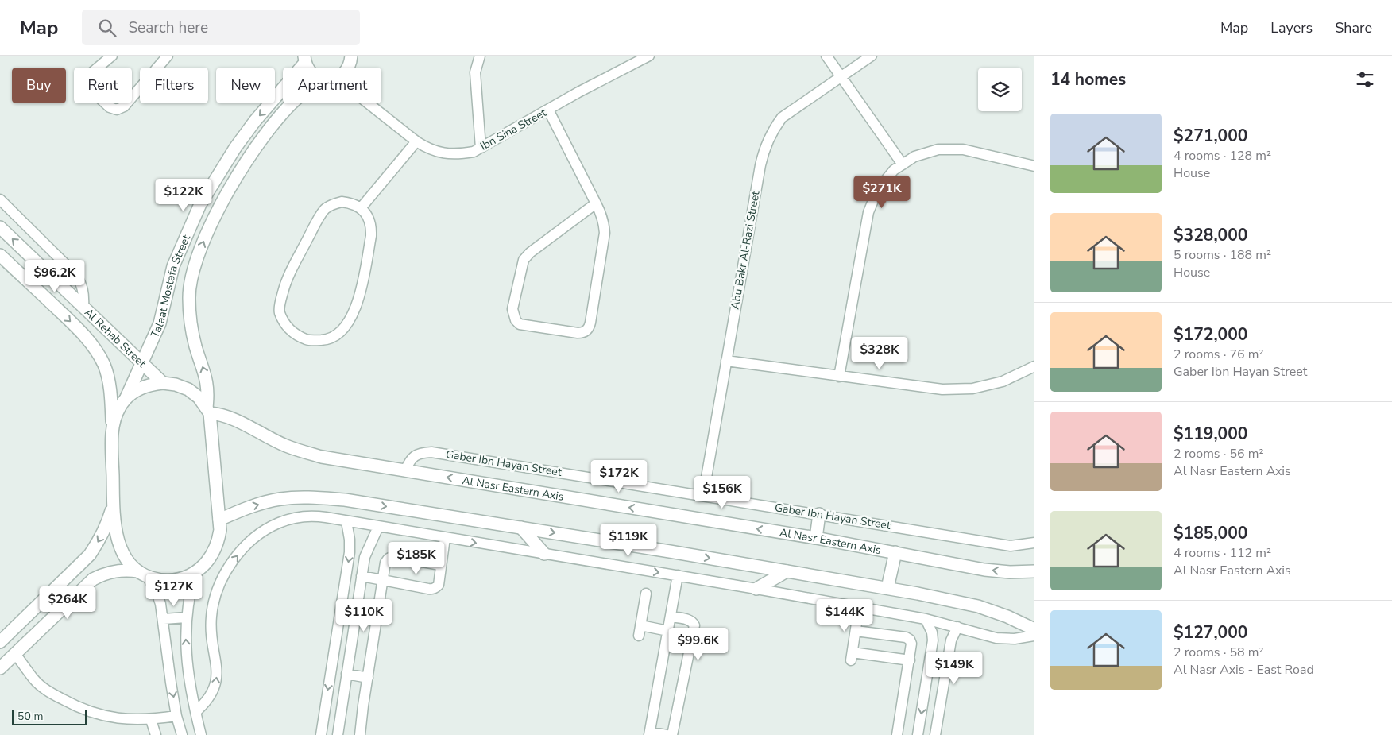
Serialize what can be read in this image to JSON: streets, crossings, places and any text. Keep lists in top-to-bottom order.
{
  "streets": {
    "street": [
      "Ibn Sina Street",
      "Abu Bakr Al-Razi Street",
      "Talaat Mostafa Street",
      "Al Rehab Street",
      "Gaber Ibn Hayan Street",
      "Al Nasr Eastern Axis"
    ]
  },
  "crossings": [
    ["Abu Bakr Al-Razi Street", "Gaber Ibn Hayan Street"],
    ["Talaat Mostafa Street", "Al Rehab Street"],
    ["Talaat Mostafa Street", "Al Nasr Eastern Axis"],
    ["Gaber Ibn Hayan Street", "Al Nasr Eastern Axis"]
  ],
  "scale_bar": "50 m",
  "page": {
    "header": "Map",
    "search": "Search here",
    "nav": ["Map", "Layers", "Share"],
    "heading": "14 homes",
    "chip": [
      "Buy",
      "Rent",
      "Filters",
      "New",
      "Apartment"
    ],
    "list": [
      {
        "name": "$271,000",
        "note": "4 rooms · 128 m² · House"
      },
      {
        "name": "$328,000",
        "note": "5 rooms · 188 m² · House"
      },
      {
        "name": "$172,000",
        "note": "2 rooms · 76 m² · Gaber Ibn Hayan Street"
      },
      {
        "name": "$119,000",
        "note": "2 rooms · 56 m² · Al Nasr Eastern Axis"
      },
      {
        "name": "$185,000",
        "note": "4 rooms · 112 m² · Al Nasr Eastern Axis"
      },
      {
        "name": "$127,000",
        "note": "2 rooms · 58 m² · Al Nasr Axis - East Road"
      }
    ],
    "price": [
      "$271K",
      "$122K",
      "$96.2K",
      "$328K",
      "$172K",
      "$156K",
      "$119K",
      "$185K",
      "$127K",
      "$264K",
      "$110K",
      "$144K",
      "$99.6K",
      "$149K"
    ],
    "scale": "50 m"
  }
}
